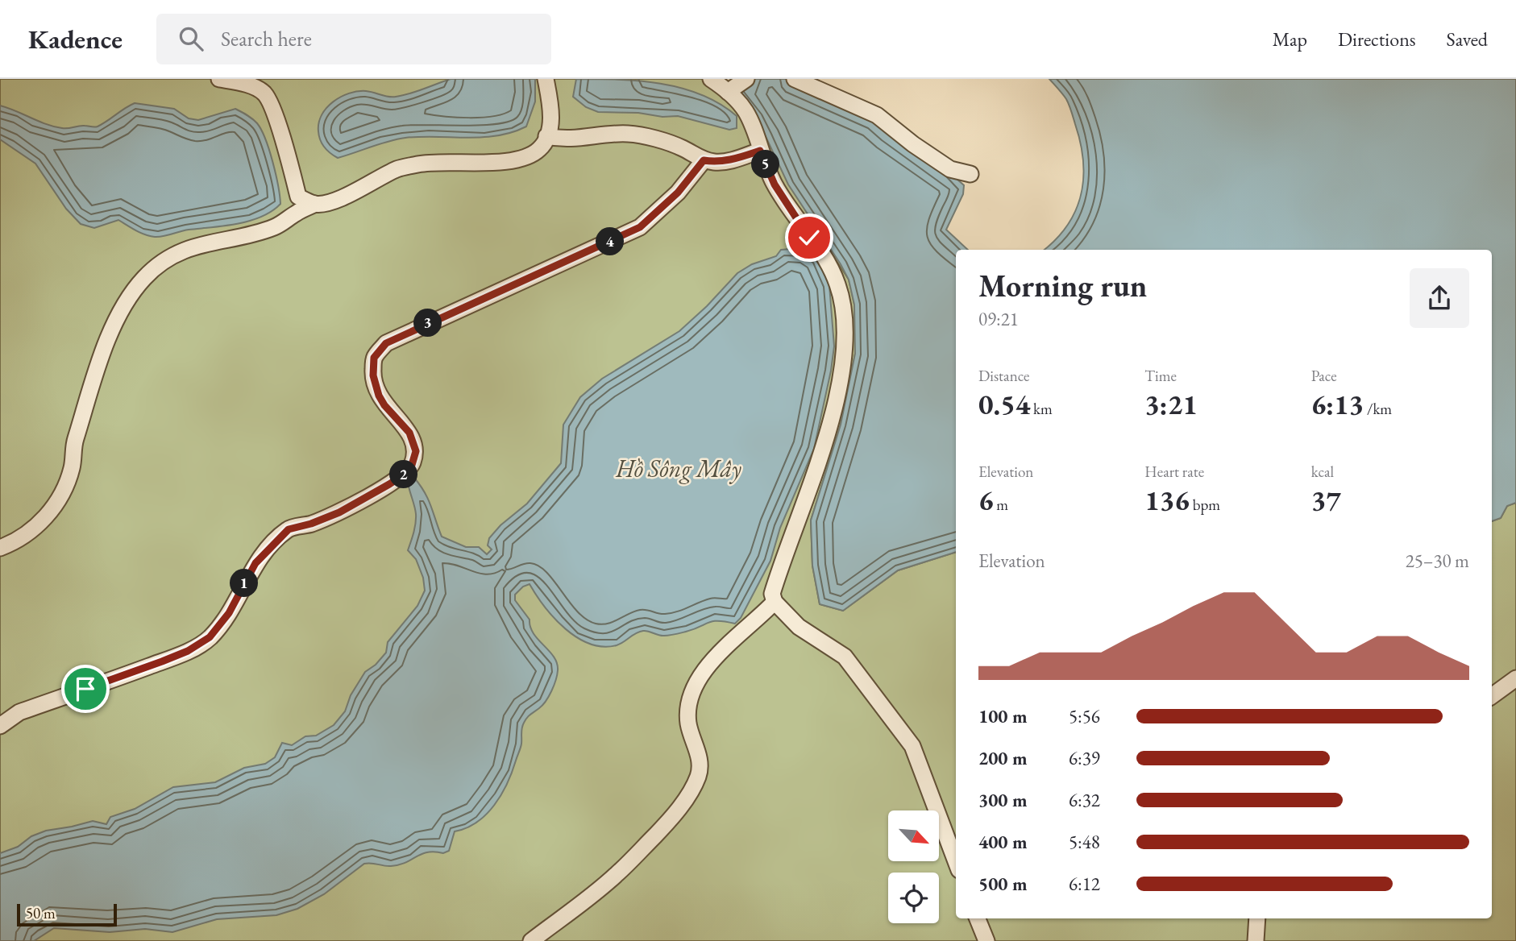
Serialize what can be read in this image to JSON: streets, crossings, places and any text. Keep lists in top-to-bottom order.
{
  "water": ["Hồ Sông Mây"],
  "scale_bar": "50 m",
  "north": "bottom right",
  "page": {
    "header": "Kadence",
    "search": "Search here",
    "nav": ["Map", "Directions", "Saved"],
    "pins": [
      "5",
      "4",
      "3",
      "2",
      "1"
    ],
    "heading": ["Morning run", "09:21"],
    "stats": [
      ["Distance", "0.54 km"],
      ["Time", "3:21"],
      ["Pace", "6:13 /km"],
      ["Elevation", "6 m"],
      ["Heart rate", "136 bpm"],
      ["kcal", "37"]
    ],
    "chart": ["Elevation", "25–30 m"],
    "list": [
      {
        "name": "100 m",
        "note": "5:56"
      },
      {
        "name": "200 m",
        "note": "6:39"
      },
      {
        "name": "300 m",
        "note": "6:32"
      },
      {
        "name": "400 m",
        "note": "5:48"
      },
      {
        "name": "500 m",
        "note": "6:12"
      }
    ],
    "scale": "50 m"
  }
}
